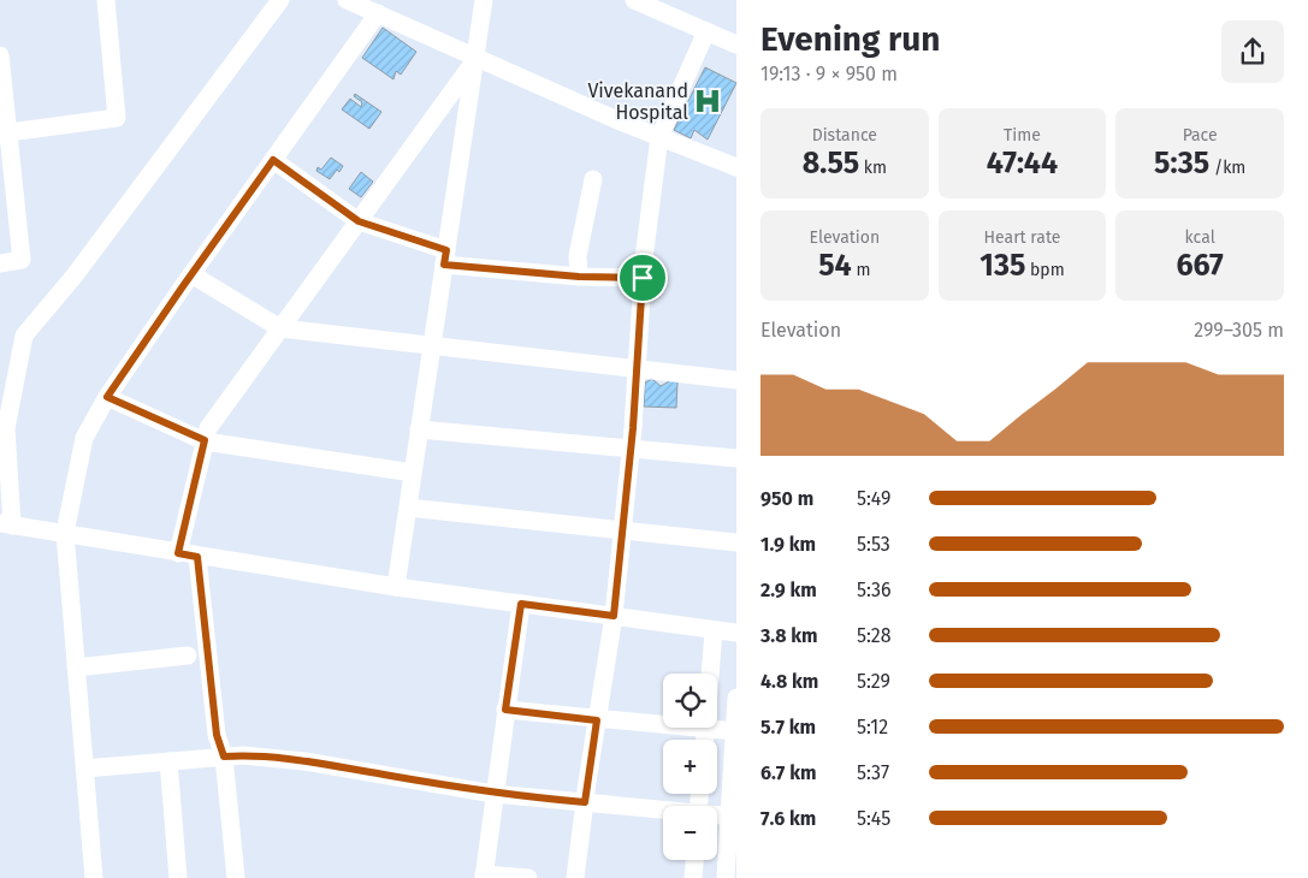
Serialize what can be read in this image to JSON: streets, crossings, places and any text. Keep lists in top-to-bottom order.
{
  "places": {
    "hospital": ["Vivekanand Hospital"]
  },
  "page": {
    "heading": ["Evening run", "19:13 · 9 × 950 m"],
    "stats": [
      ["Distance", "8.55 km"],
      ["Time", "47:44"],
      ["Pace", "5:35 /km"],
      ["Elevation", "54 m"],
      ["Heart rate", "135 bpm"],
      ["kcal", "667"]
    ],
    "chart": ["Elevation", "299–305 m"],
    "list": [
      {
        "name": "950 m",
        "note": "5:49"
      },
      {
        "name": "1.9 km",
        "note": "5:53"
      },
      {
        "name": "2.9 km",
        "note": "5:36"
      },
      {
        "name": "3.8 km",
        "note": "5:28"
      },
      {
        "name": "4.8 km",
        "note": "5:29"
      },
      {
        "name": "5.7 km",
        "note": "5:12"
      },
      {
        "name": "6.7 km",
        "note": "5:37"
      },
      {
        "name": "7.6 km",
        "note": "5:45"
      }
    ],
    "map_buttons": ["+", "−"]
  }
}
